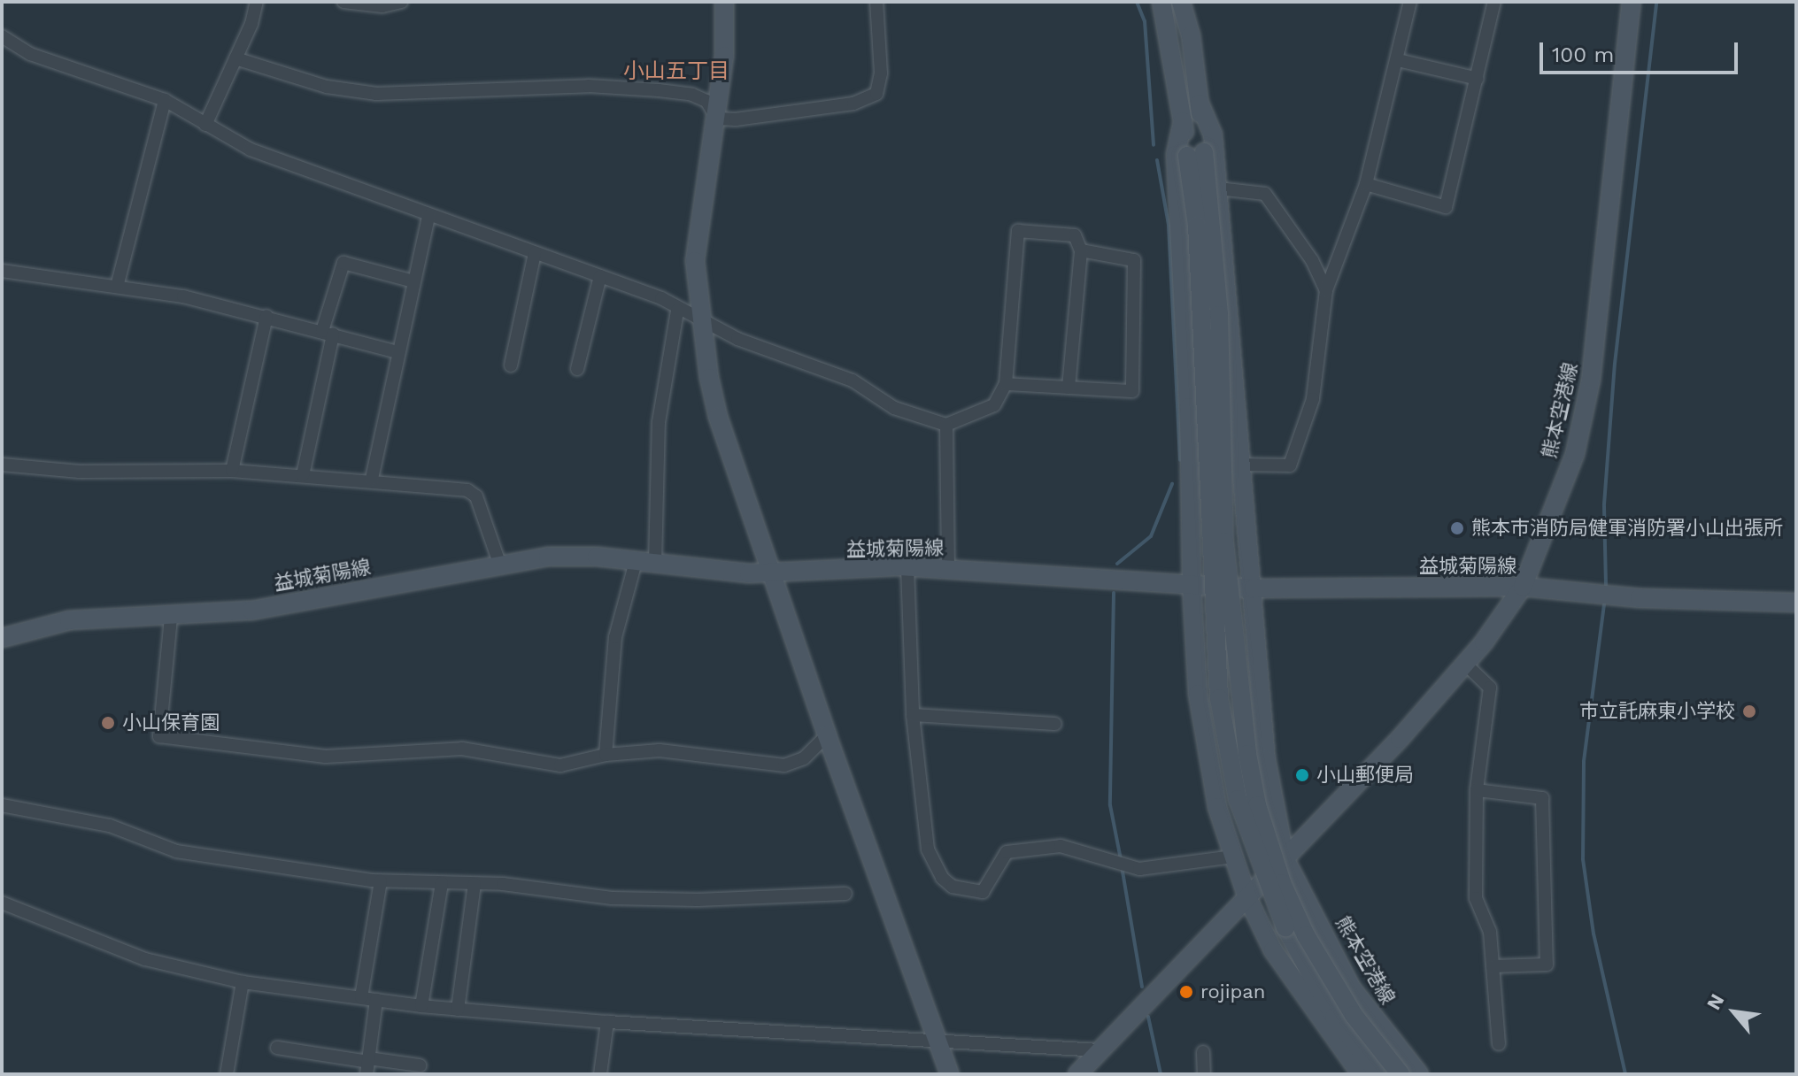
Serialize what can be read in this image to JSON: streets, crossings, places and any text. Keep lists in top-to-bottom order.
{
  "streets": {
    "main road": ["熊本空港線", "益城菊陽線"]
  },
  "crossings": [
    ["熊本空港線", "益城菊陽線"]
  ],
  "districts": ["小山五丁目"],
  "places": [
    "熊本市消防局健軍消防署小山出張所",
    "市立託麻東小学校",
    "小山保育園",
    "小山郵便局",
    "rojipan"
  ],
  "scale_bar": "100 m",
  "north": "top left"
}
